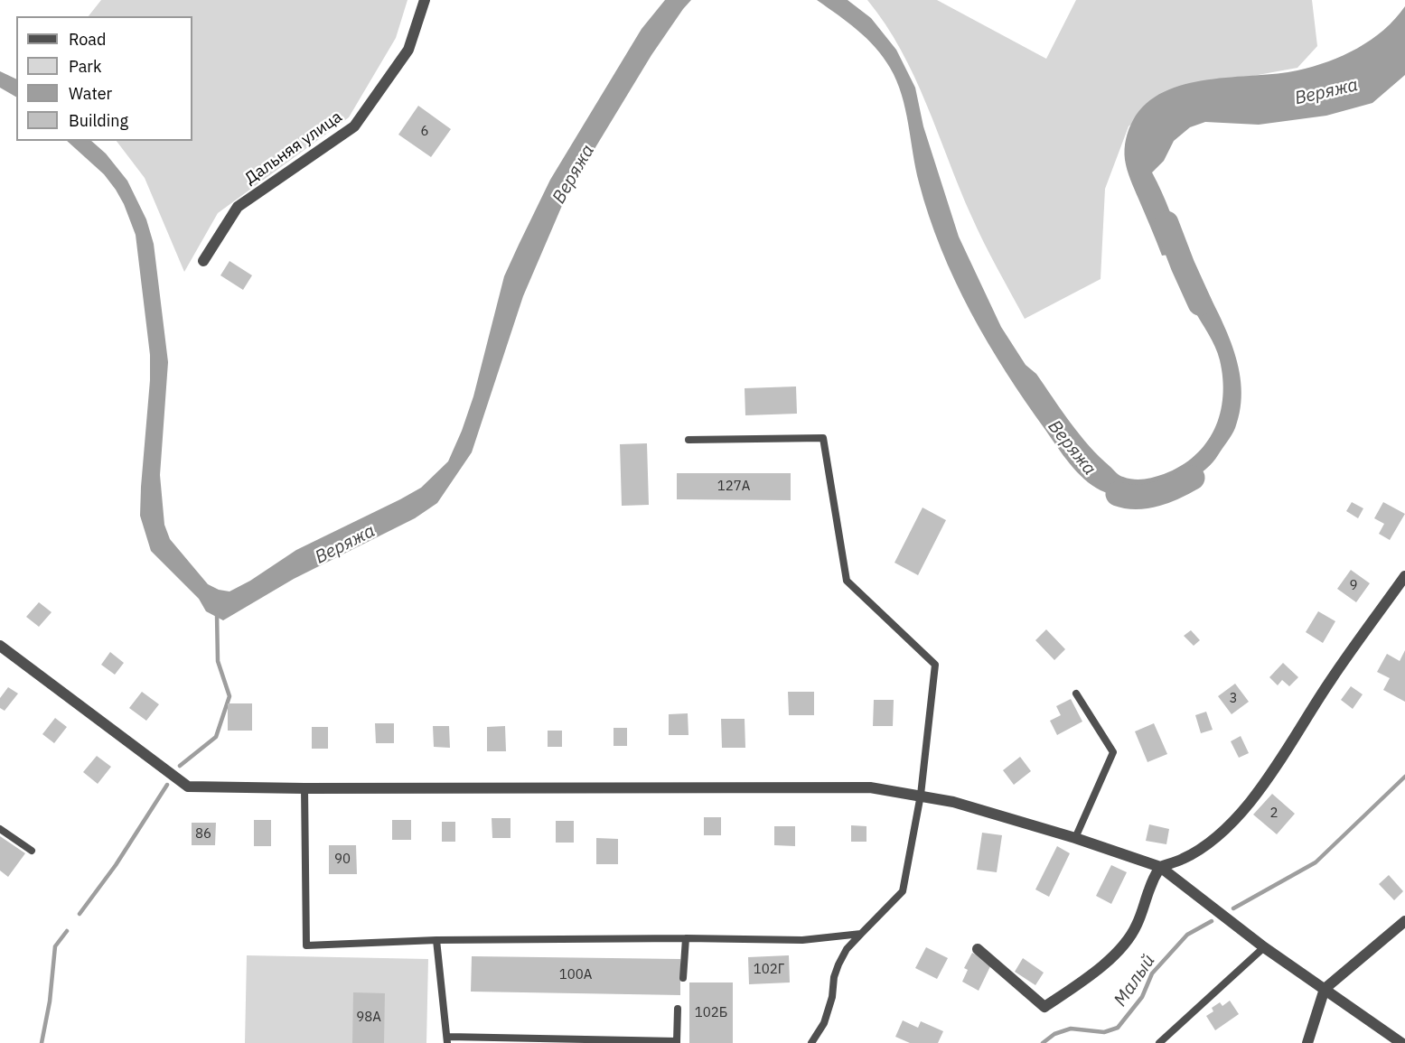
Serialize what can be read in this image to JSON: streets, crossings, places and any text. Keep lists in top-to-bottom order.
{
  "streets": {
    "street": ["Дальняя улица"]
  },
  "water": ["Веряжа", "Малый"],
  "house_numbers": [
    "6",
    "127А",
    "9",
    "3",
    "2",
    "86",
    "90",
    "102Г",
    "100А",
    "102Б",
    "98А"
  ],
  "legend": [
    "Road",
    "Park",
    "Water",
    "Building"
  ]
}
